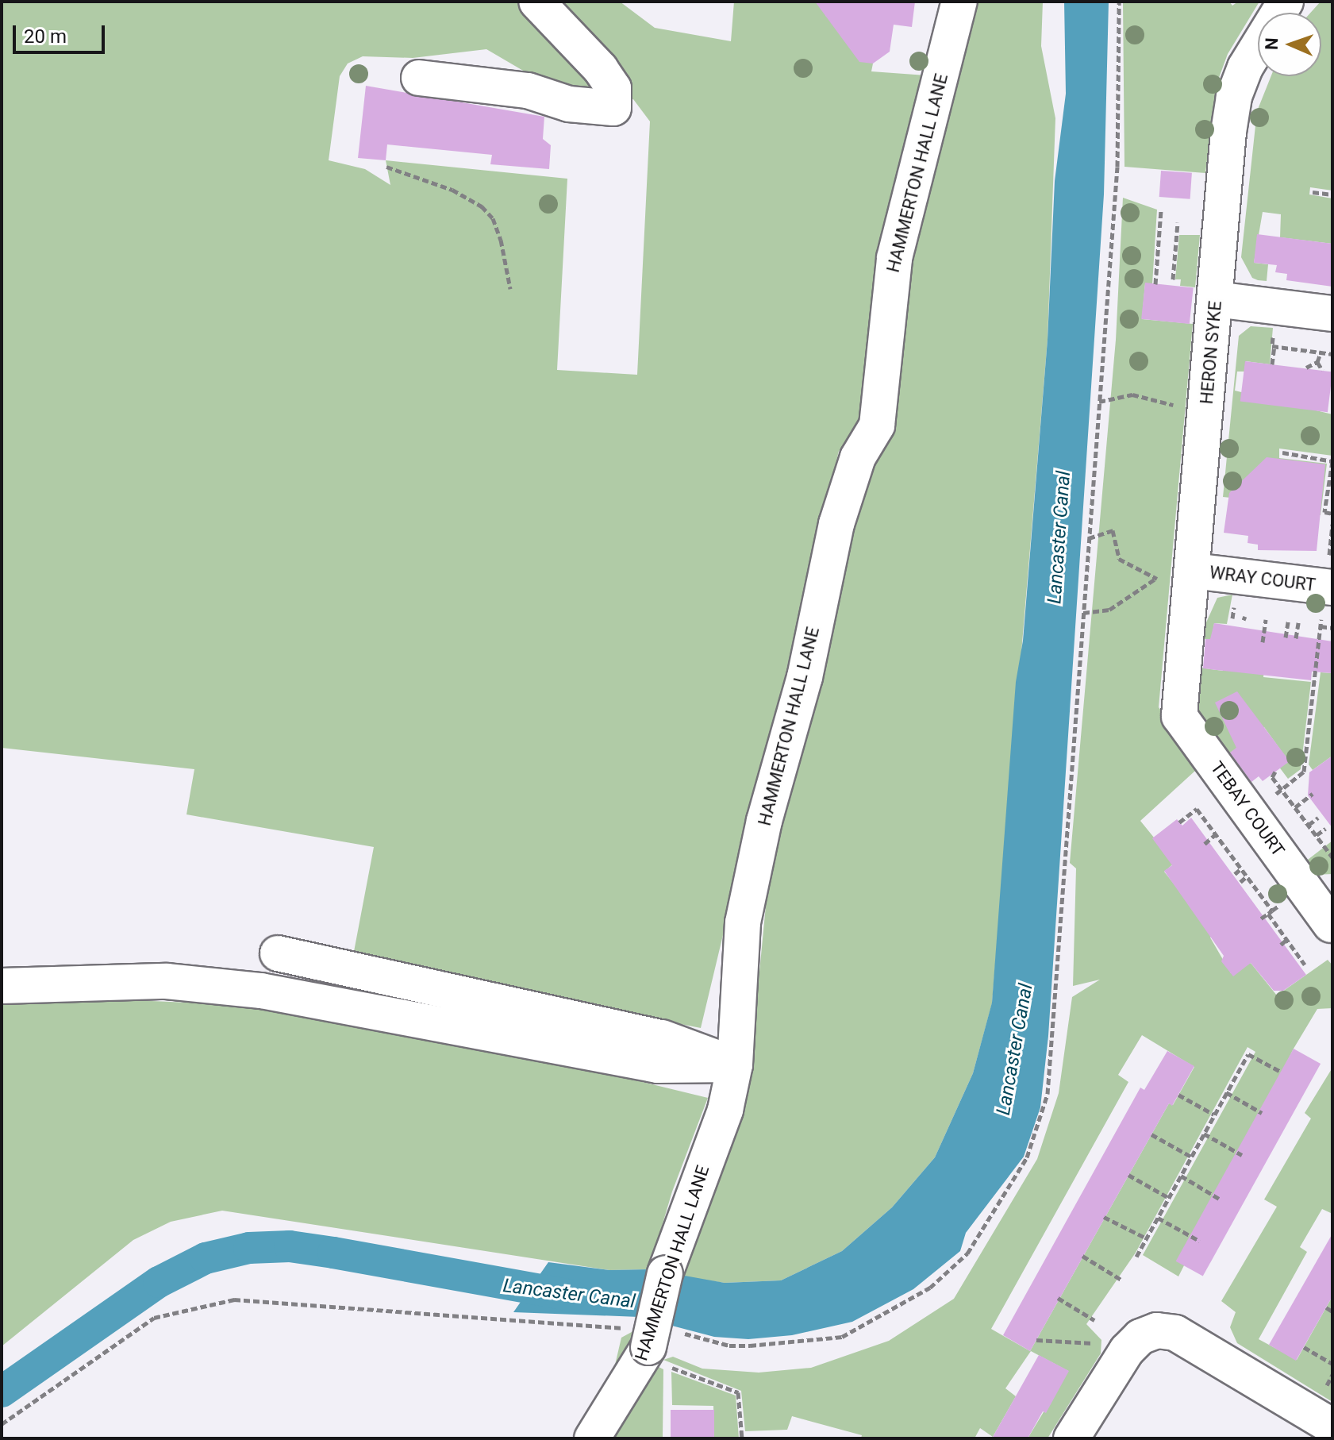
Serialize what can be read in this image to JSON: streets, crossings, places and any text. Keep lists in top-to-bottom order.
{
  "streets": {
    "street": [
      "HAMMERTON HALL LANE",
      "HERON SYKE",
      "WRAY COURT",
      "TEBAY COURT"
    ]
  },
  "crossings": [
    ["HERON SYKE", "WRAY COURT"],
    ["HERON SYKE", "TEBAY COURT"]
  ],
  "water": ["Lancaster Canal"],
  "scale_bar": "20 m",
  "north": "left"
}
